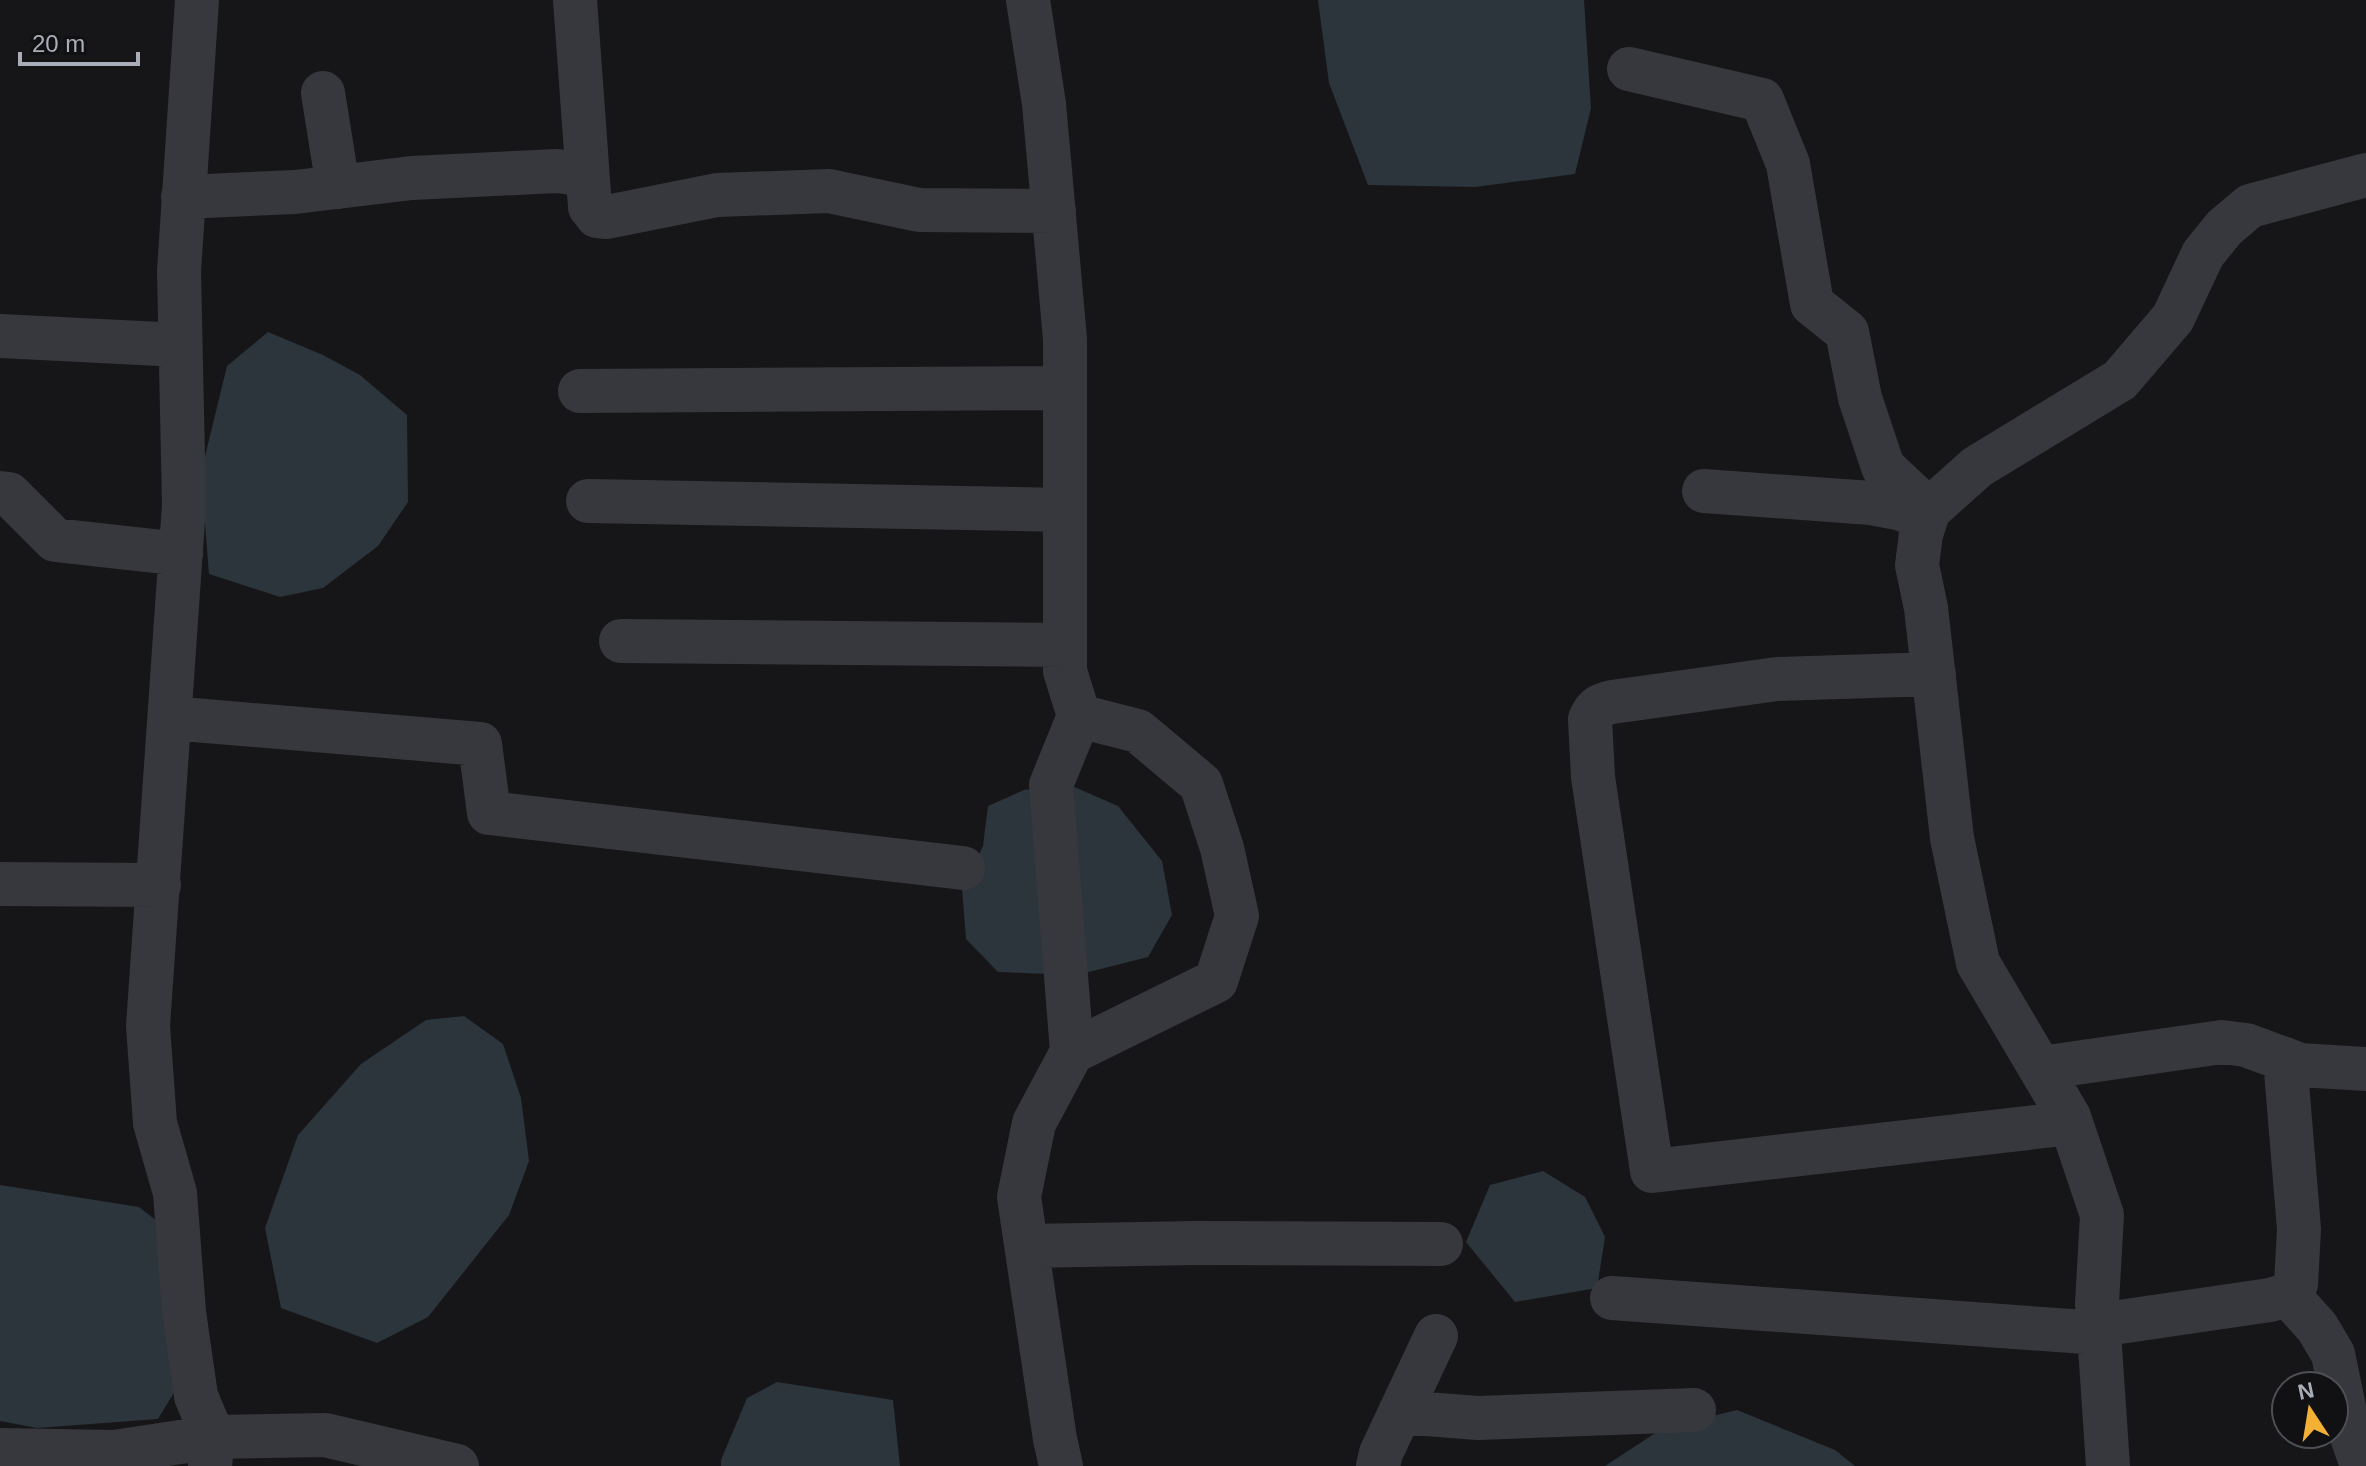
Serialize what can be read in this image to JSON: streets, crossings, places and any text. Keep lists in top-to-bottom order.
{
  "scale_bar": "20 m",
  "north": "top"
}
